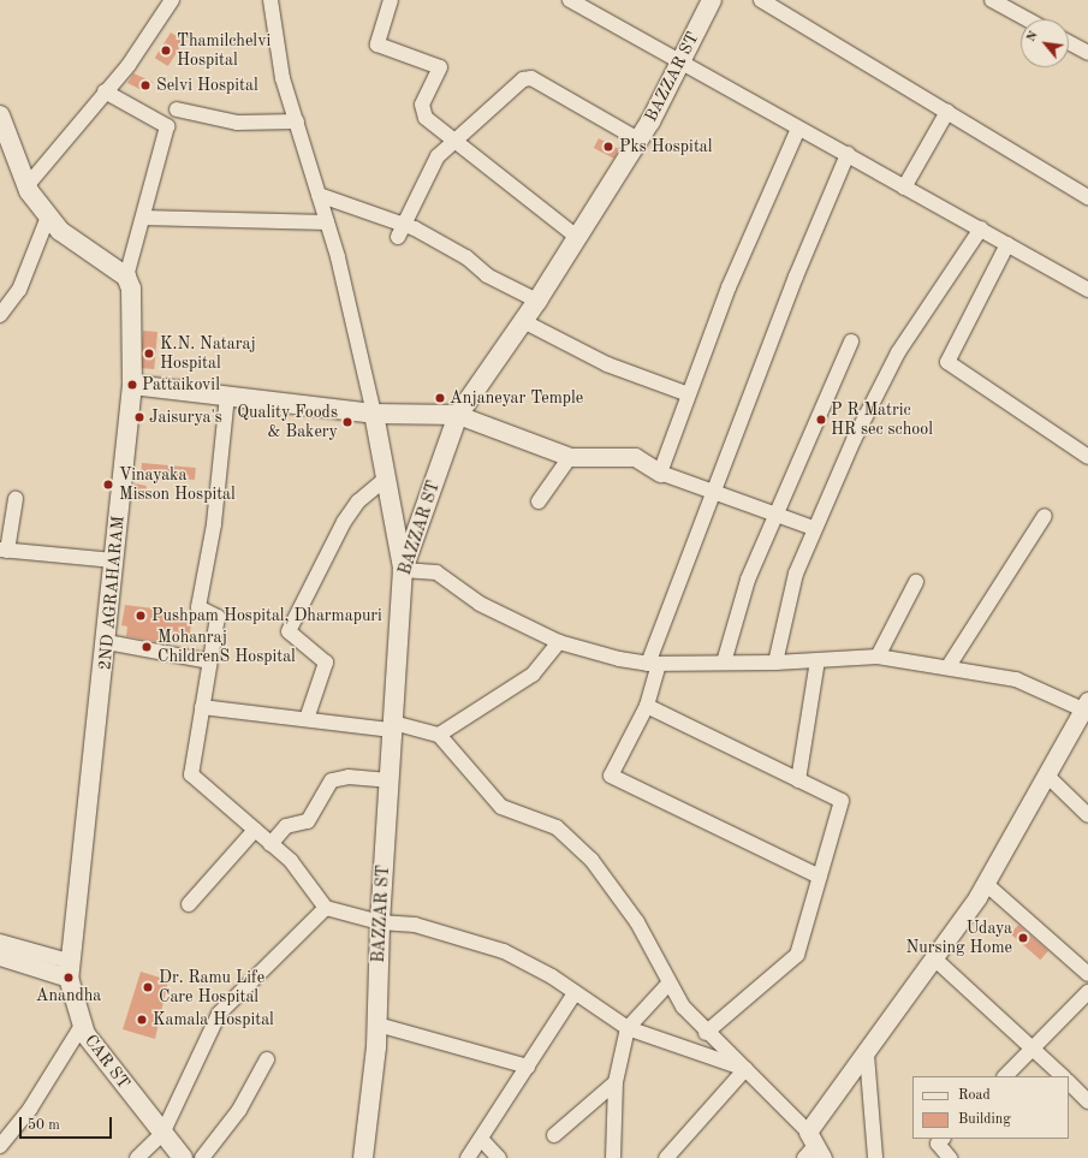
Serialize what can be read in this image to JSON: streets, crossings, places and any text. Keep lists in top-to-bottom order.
{
  "streets": {
    "main road": ["BAZZAR ST", "2ND AGRAHARAM", "CAR ST"]
  },
  "crossings": [
    ["2ND AGRAHARAM", "CAR ST"]
  ],
  "places": [
    "Thamilchelvi Hospital",
    "Selvi Hospital",
    "Pks Hospital",
    "K.N. Nataraj Hospital",
    "Pattaikovil",
    "Anjaneyar Temple",
    "Jaisurya's",
    "P R Matric HR sec school",
    "Quality Foods & Bakery",
    "Vinayaka Misson Hospital",
    "Pushpam Hospital, Dharmapuri",
    "Mohanraj ChildrenS Hospital",
    "Udaya Nursing Home",
    "Anandha",
    "Dr. Ramu Life Care Hospital",
    "Kamala Hospital"
  ],
  "legend": ["Road", "Building"],
  "scale_bar": "50 m",
  "north": "top left"
}
